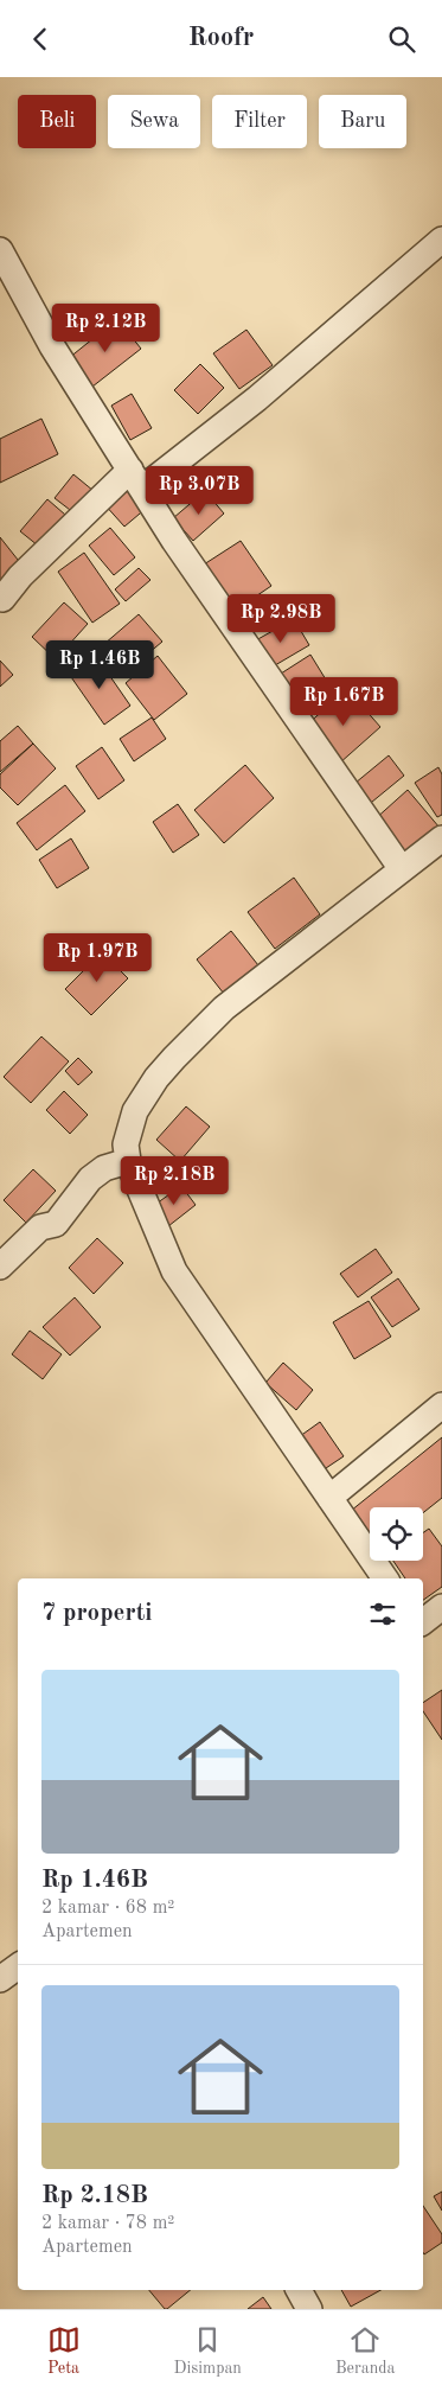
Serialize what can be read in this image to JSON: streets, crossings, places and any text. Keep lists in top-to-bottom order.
{
  "page": {
    "header": "Roofr",
    "chip": [
      "Beli",
      "Sewa",
      "Filter",
      "Baru"
    ],
    "price": [
      "Rp 2.12B",
      "Rp 3.07B",
      "Rp 2.98B",
      "Rp 1.46B",
      "Rp 1.67B",
      "Rp 1.97B",
      "Rp 2.18B"
    ],
    "heading": "7 properti",
    "list": [
      {
        "name": "Rp 1.46B",
        "note": "2 kamar · 68 m² · Apartemen"
      },
      {
        "name": "Rp 2.18B",
        "note": "2 kamar · 78 m² · Apartemen"
      }
    ],
    "tabs": ["Peta", "Disimpan", "Beranda"]
  }
}
